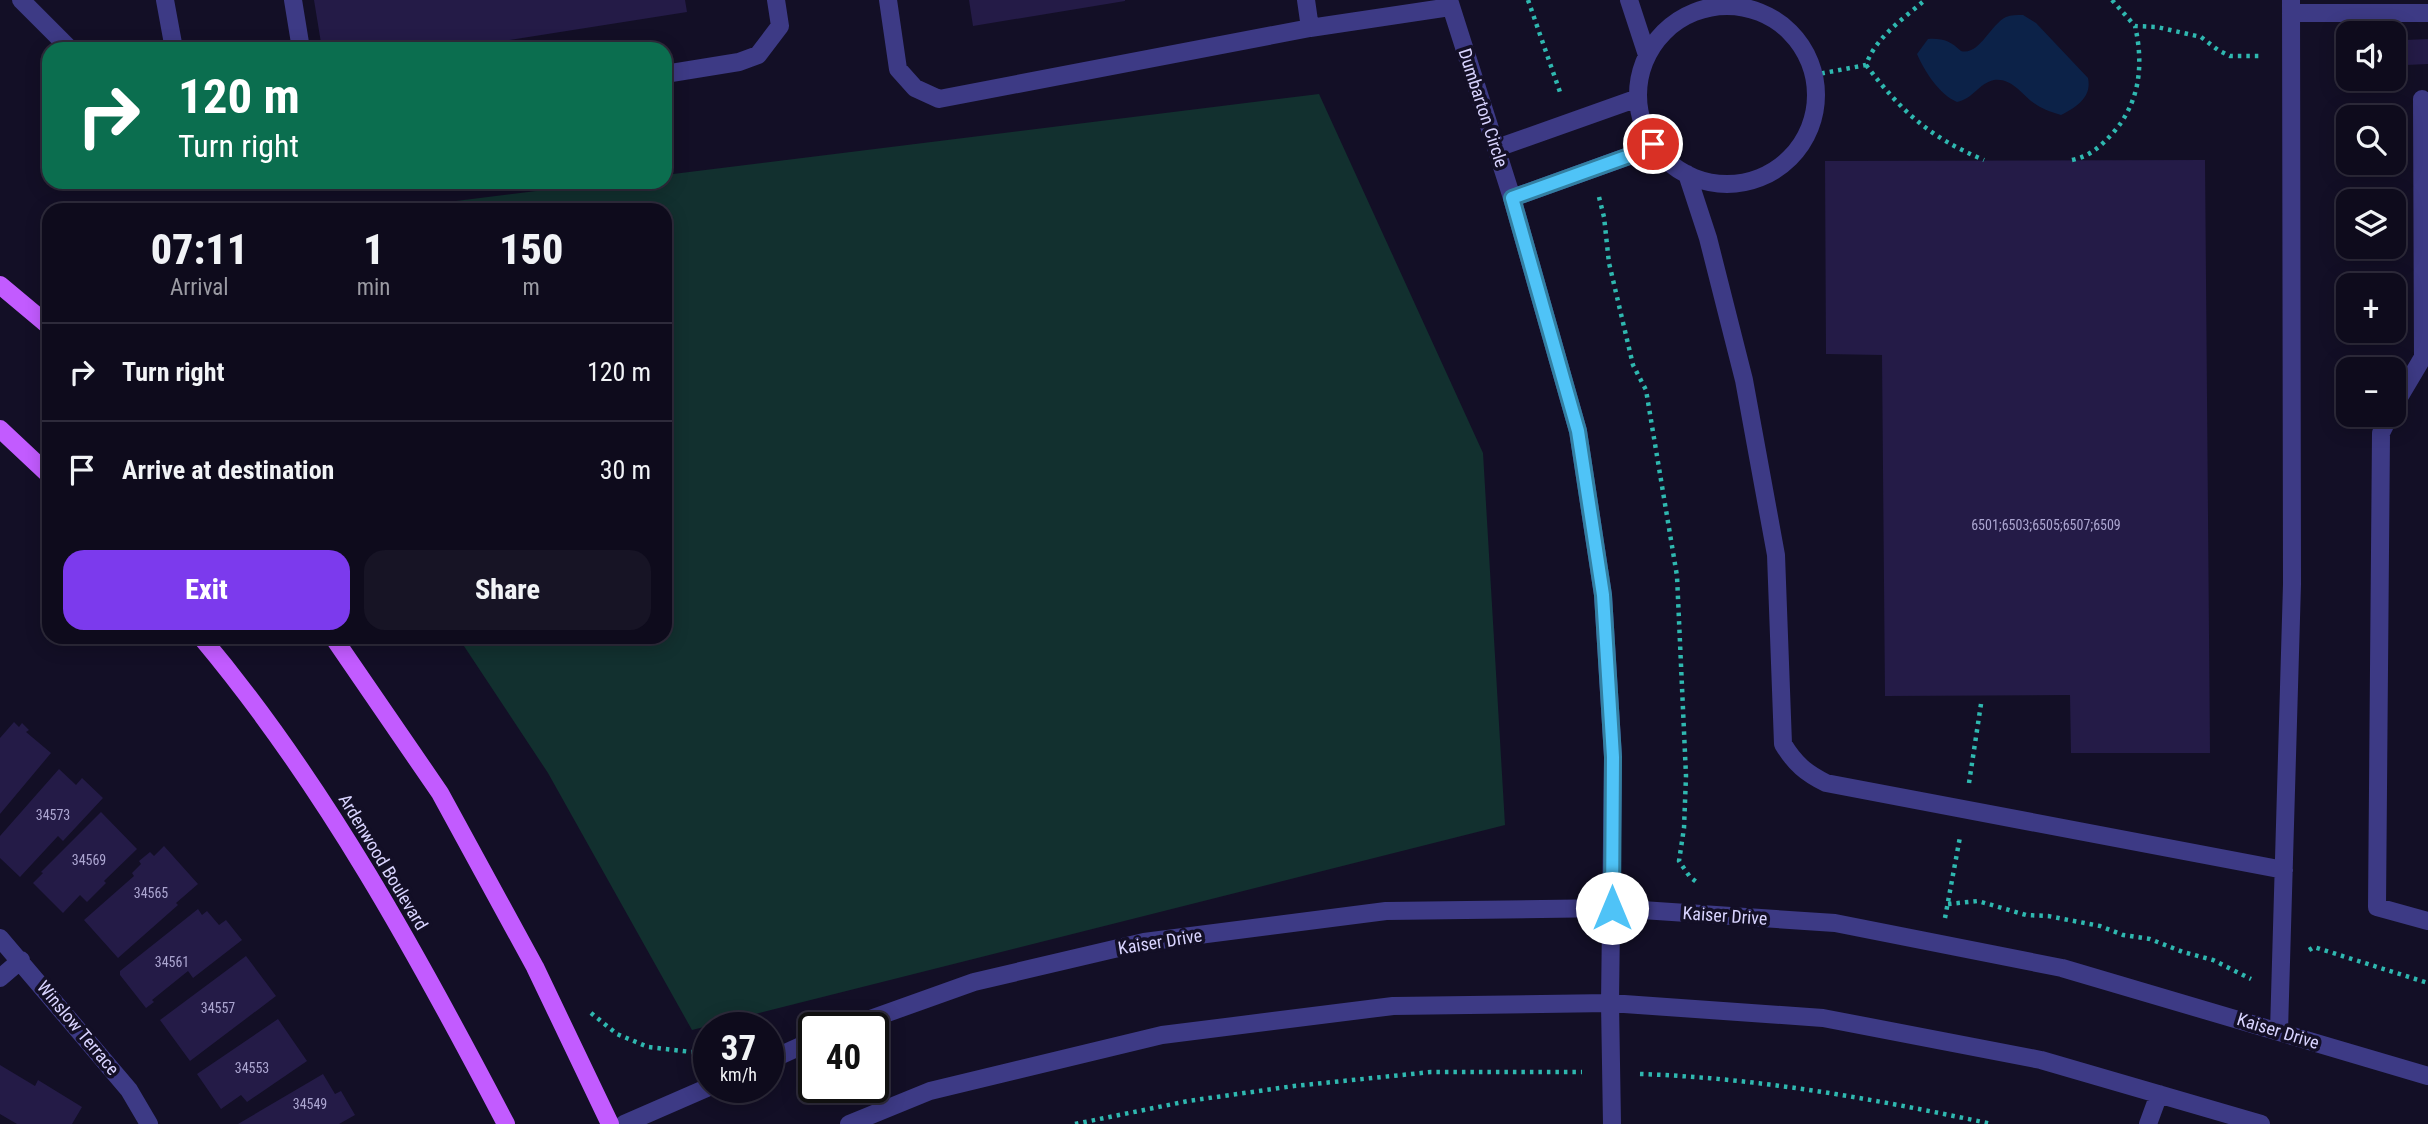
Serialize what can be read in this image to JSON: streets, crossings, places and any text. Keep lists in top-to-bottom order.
{
  "streets": {
    "main road": ["Ardenwood Boulevard"],
    "street": ["Dumbarton Circle", "Kaiser Drive", "Winslow Terrace"]
  },
  "crossings": [
    ["Dumbarton Circle", "Kaiser Drive"]
  ],
  "house_numbers": [
    "6501;6503;6505;6507;6509",
    "34573",
    "34569",
    "34565",
    "34561",
    "34557",
    "34553",
    "34549"
  ],
  "page": {
    "map_buttons": ["+", "−"],
    "turn": ["120 m", "Turn right"],
    "eta": [
      "07:11",
      "Arrival",
      "1",
      "min",
      "150",
      "m"
    ],
    "list": [
      {
        "name": "Turn right",
        "value": "120 m"
      },
      {
        "name": "Arrive at destination",
        "value": "30 m"
      }
    ],
    "buttons": ["Exit", "Share"],
    "speed": "37 km/h",
    "limit": "40"
  }
}
